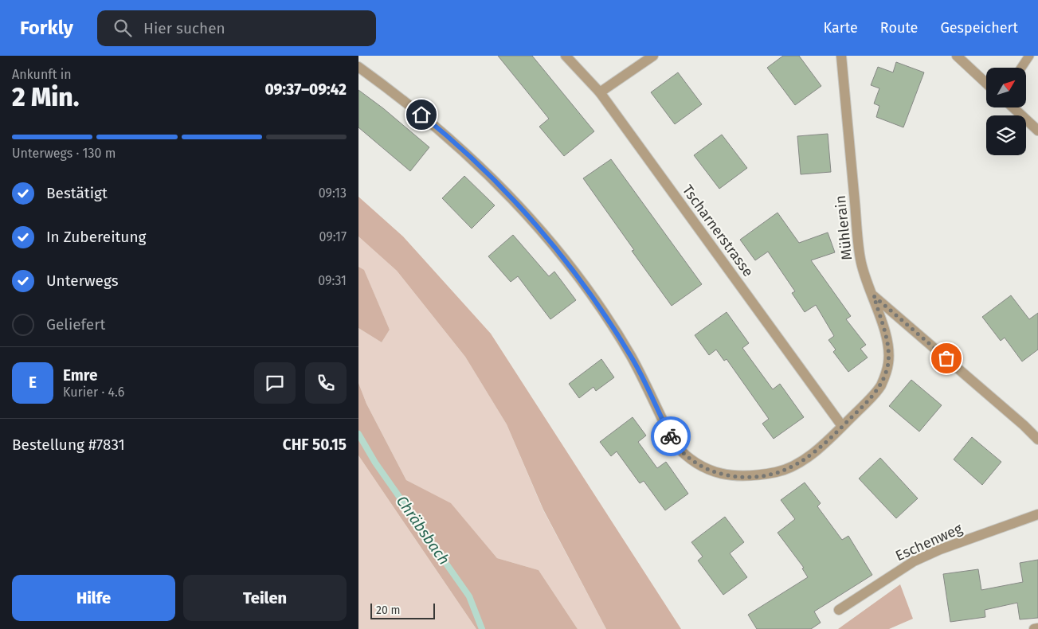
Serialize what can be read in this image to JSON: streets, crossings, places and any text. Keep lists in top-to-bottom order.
{
  "streets": {
    "street": ["Mühlerain", "Tscharnerstrasse", "Eschenweg"]
  },
  "water": ["Chräbsbach"],
  "scale_bar": "20 m",
  "north": "top right",
  "page": {
    "header": "Forkly",
    "search": "Hier suchen",
    "nav": ["Karte", "Route", "Gespeichert"],
    "heading": ["2 Min.", "Ankunft in", "09:37–09:42"],
    "panel": [
      "Emre",
      "Kurier · 4.6",
      "Bestellung #7831",
      "CHF 50.15"
    ],
    "bar": "Unterwegs · 130 m",
    "list": [
      ["Bestätigt", "09:13"],
      ["In Zubereitung", "09:17"],
      ["Unterwegs", "09:31"],
      "Geliefert"
    ],
    "round": "E",
    "buttons": ["Hilfe", "Teilen"],
    "scale": "20 m"
  }
}
